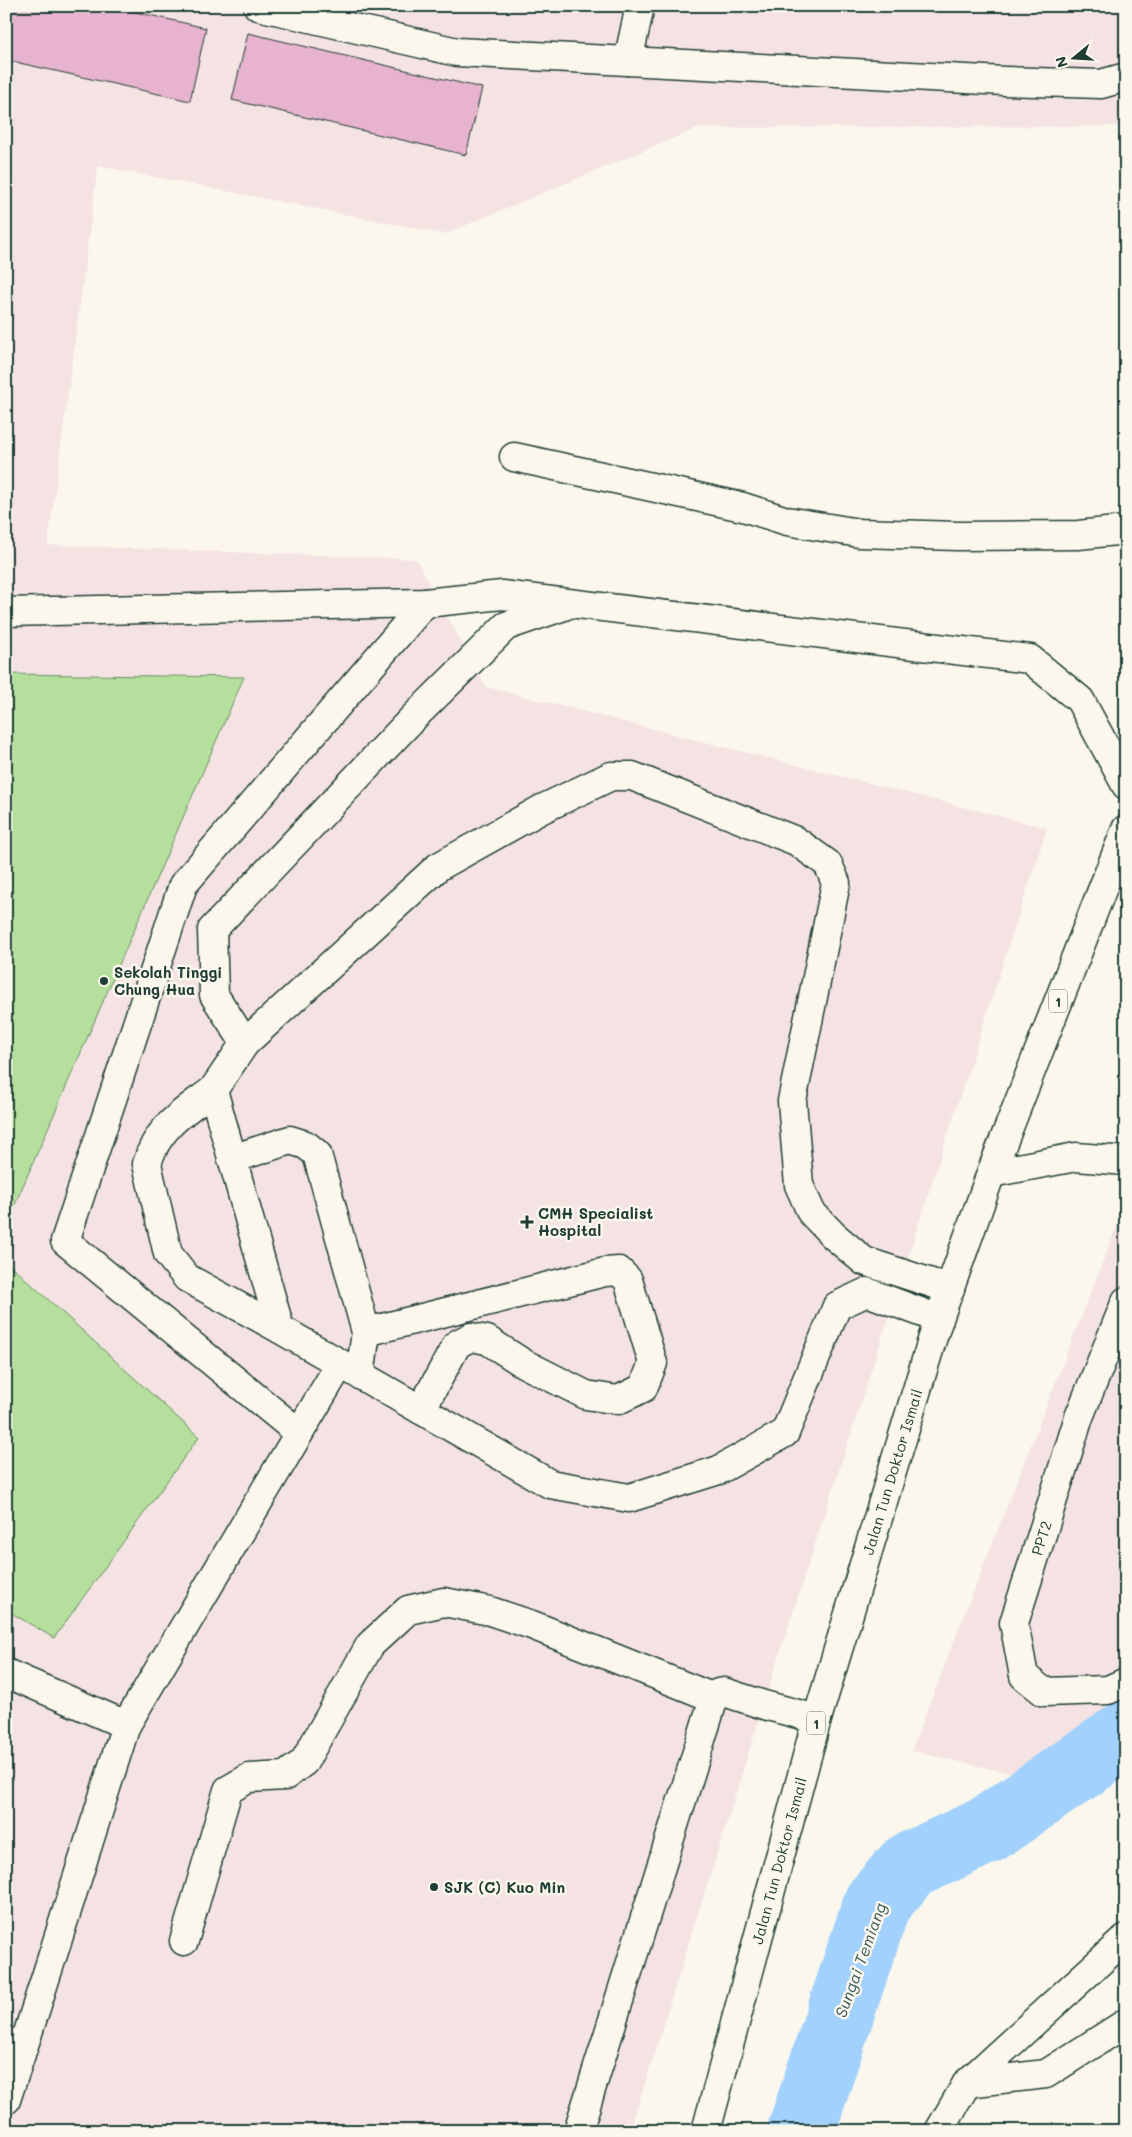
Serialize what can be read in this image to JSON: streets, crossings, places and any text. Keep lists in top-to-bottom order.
{
  "streets": {
    "main road": ["1", "Jalan Tun Doktor Ismail", "PPT2"]
  },
  "water": ["Sungai Temiang"],
  "places": {
    "other": ["Sekolah Tinggi Chung Hua", "SJK (C) Kuo Min"],
    "health": ["CMH Specialist Hospital"]
  },
  "north": "left"
}
